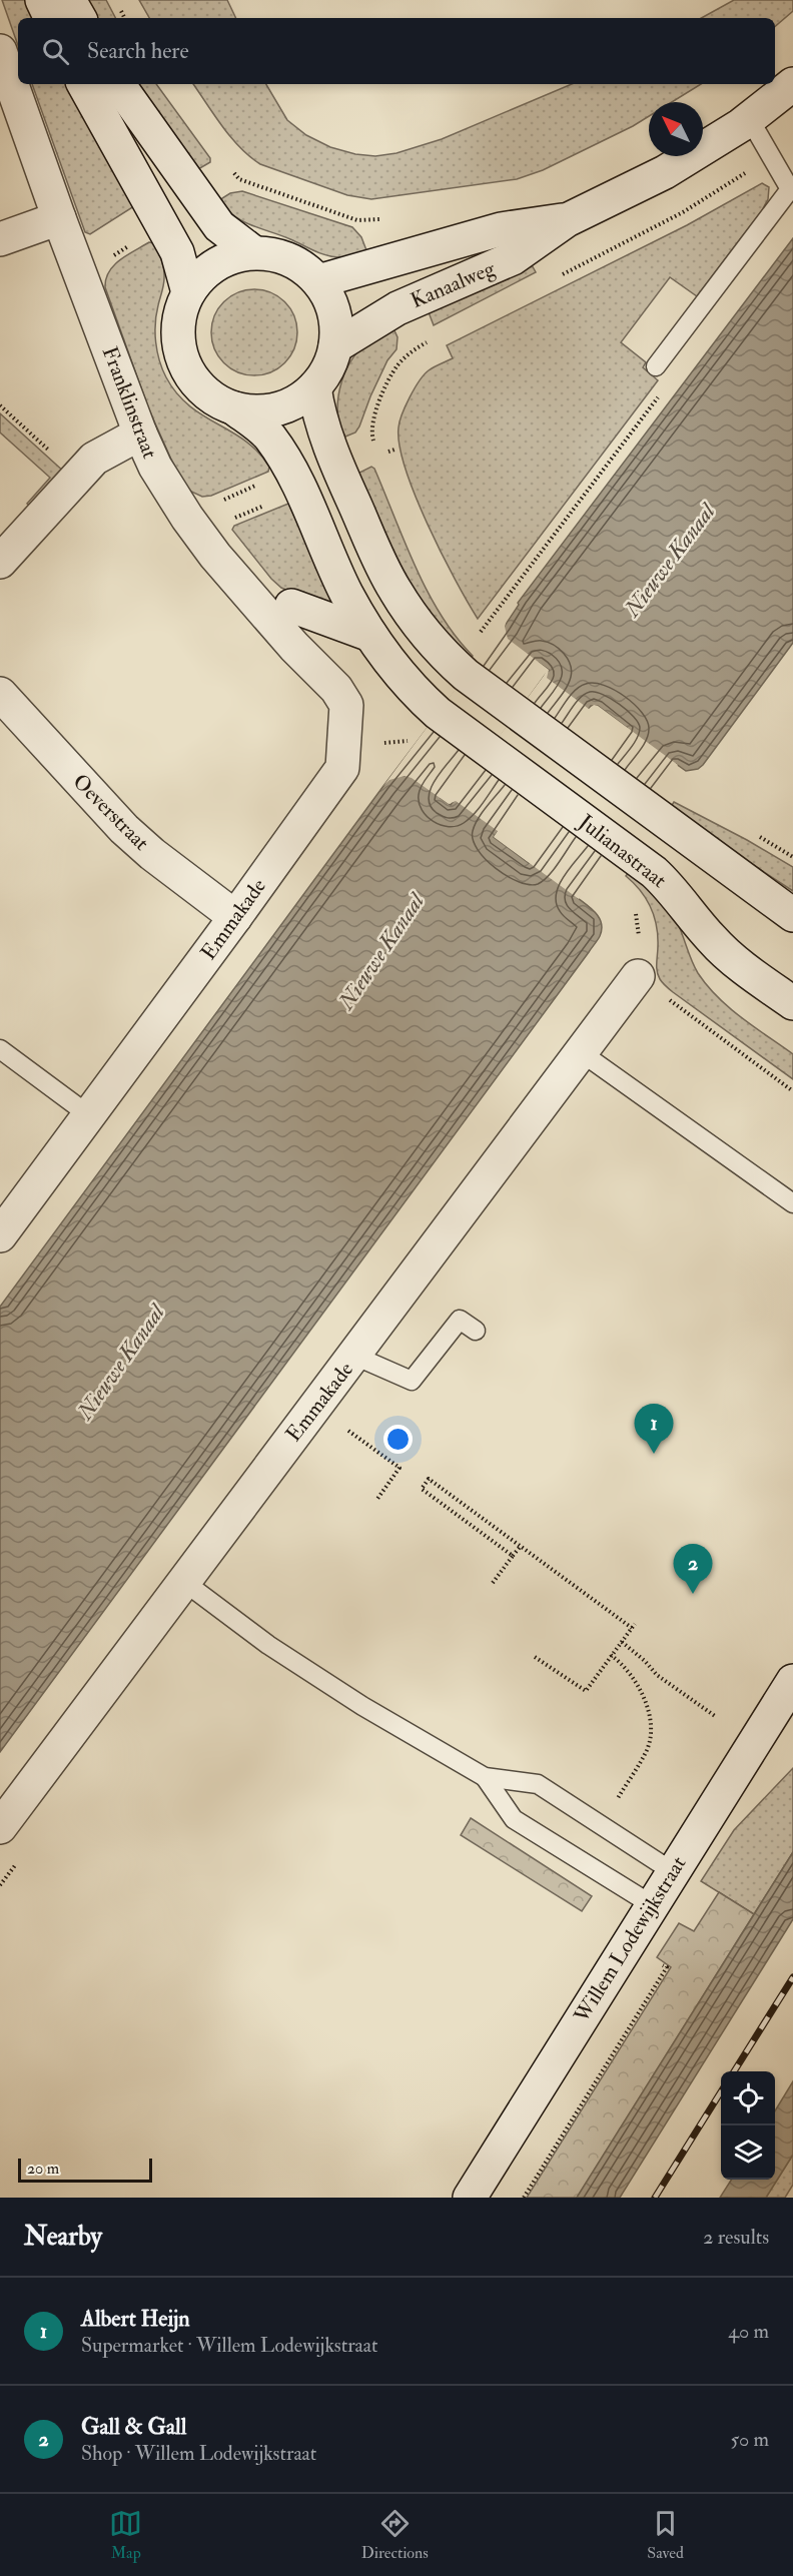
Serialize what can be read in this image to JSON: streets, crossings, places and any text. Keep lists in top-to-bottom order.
{
  "streets": {
    "street": [
      "Kanaalweg",
      "Franklinstraat",
      "Oeverstraat",
      "Julianastraat",
      "Emmakade",
      "Willem Lodewijkstraat"
    ]
  },
  "crossings": [
    ["Franklinstraat", "Emmakade"],
    ["Oeverstraat", "Emmakade"]
  ],
  "water": ["Nieuwe Kanaal"],
  "scale_bar": "20 m",
  "north": "top left",
  "page": {
    "search": "Search here",
    "pins": ["1", "2"],
    "scale": "20 m",
    "heading": ["Nearby", "2 results"],
    "list": [
      {
        "mark": "1",
        "name": "Albert Heijn",
        "note": "Supermarket · Willem Lodewijkstraat",
        "value": "40 m"
      },
      {
        "mark": "2",
        "name": "Gall & Gall",
        "note": "Shop · Willem Lodewijkstraat",
        "value": "50 m"
      }
    ],
    "nav": ["Map", "Directions", "Saved"]
  }
}
